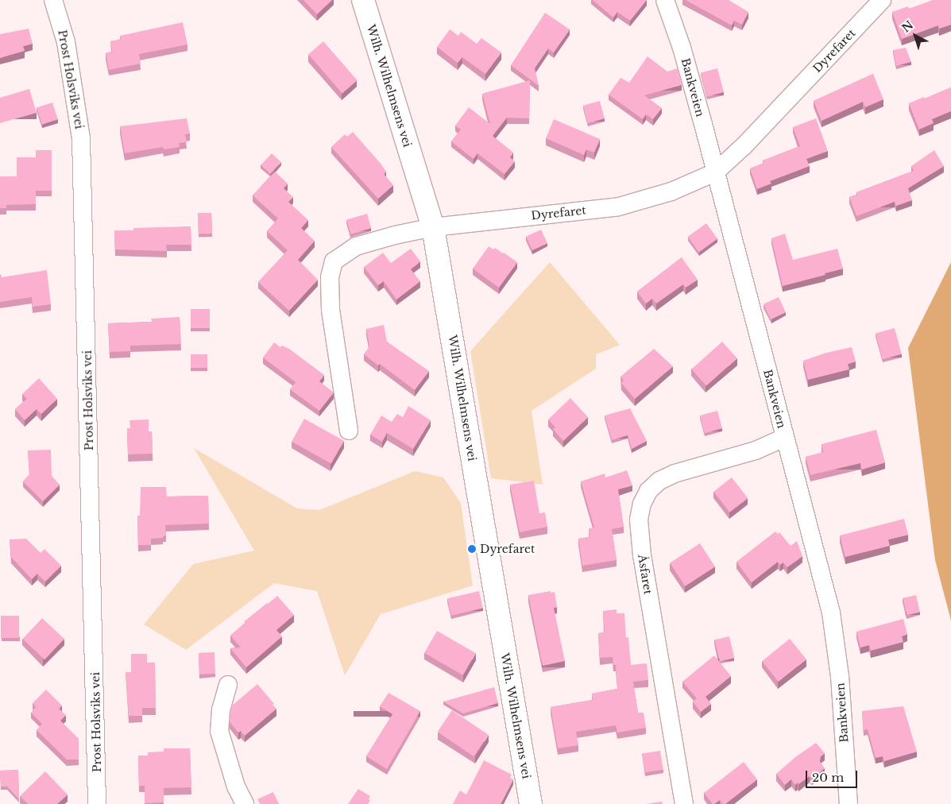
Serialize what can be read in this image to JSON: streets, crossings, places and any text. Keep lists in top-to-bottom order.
{
  "streets": {
    "street": [
      "Dyrefaret",
      "Prost Holsviks vei",
      "Wilh. Wilhelmsens vei",
      "Bankveien",
      "Åsfaret"
    ]
  },
  "crossings": [
    ["Dyrefaret", "Wilh. Wilhelmsens vei"],
    ["Dyrefaret", "Bankveien"],
    ["Bankveien", "Åsfaret"]
  ],
  "places": ["Dyrefaret"],
  "scale_bar": "20 m",
  "north": "top left"
}
